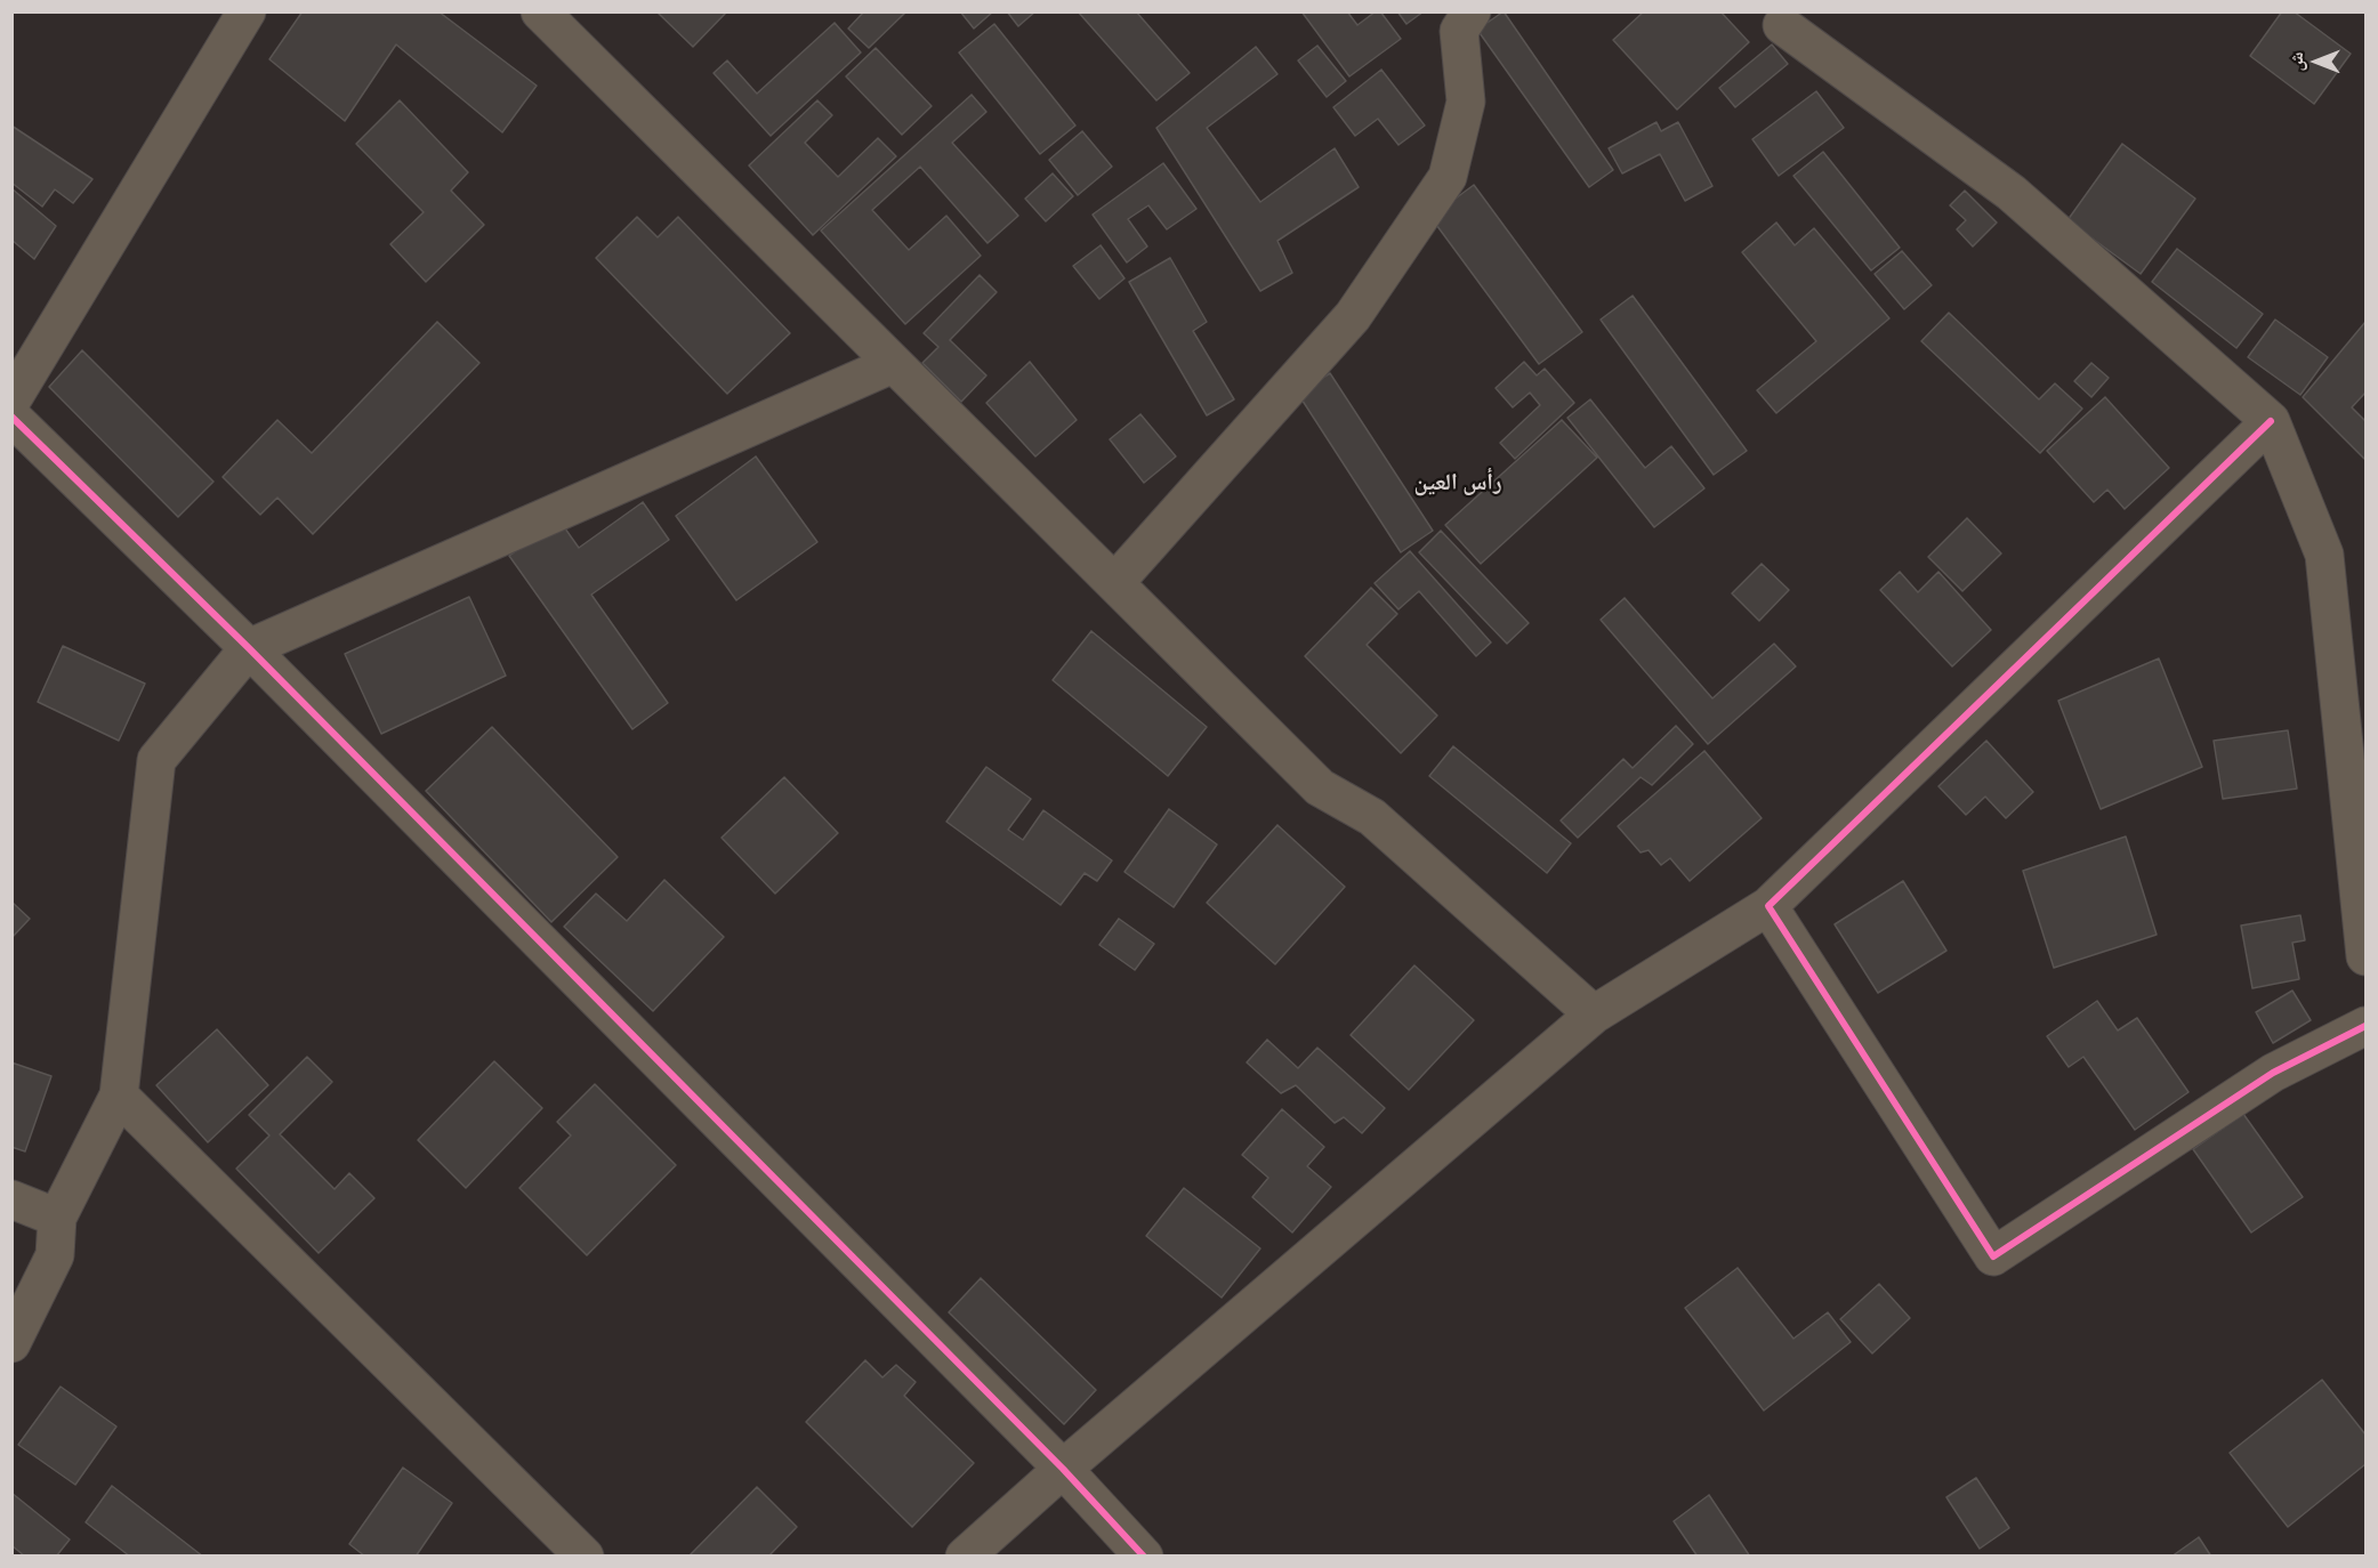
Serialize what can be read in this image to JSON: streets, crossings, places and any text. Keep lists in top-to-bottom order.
{
  "districts": ["رأس العين"],
  "north": "left"
}
